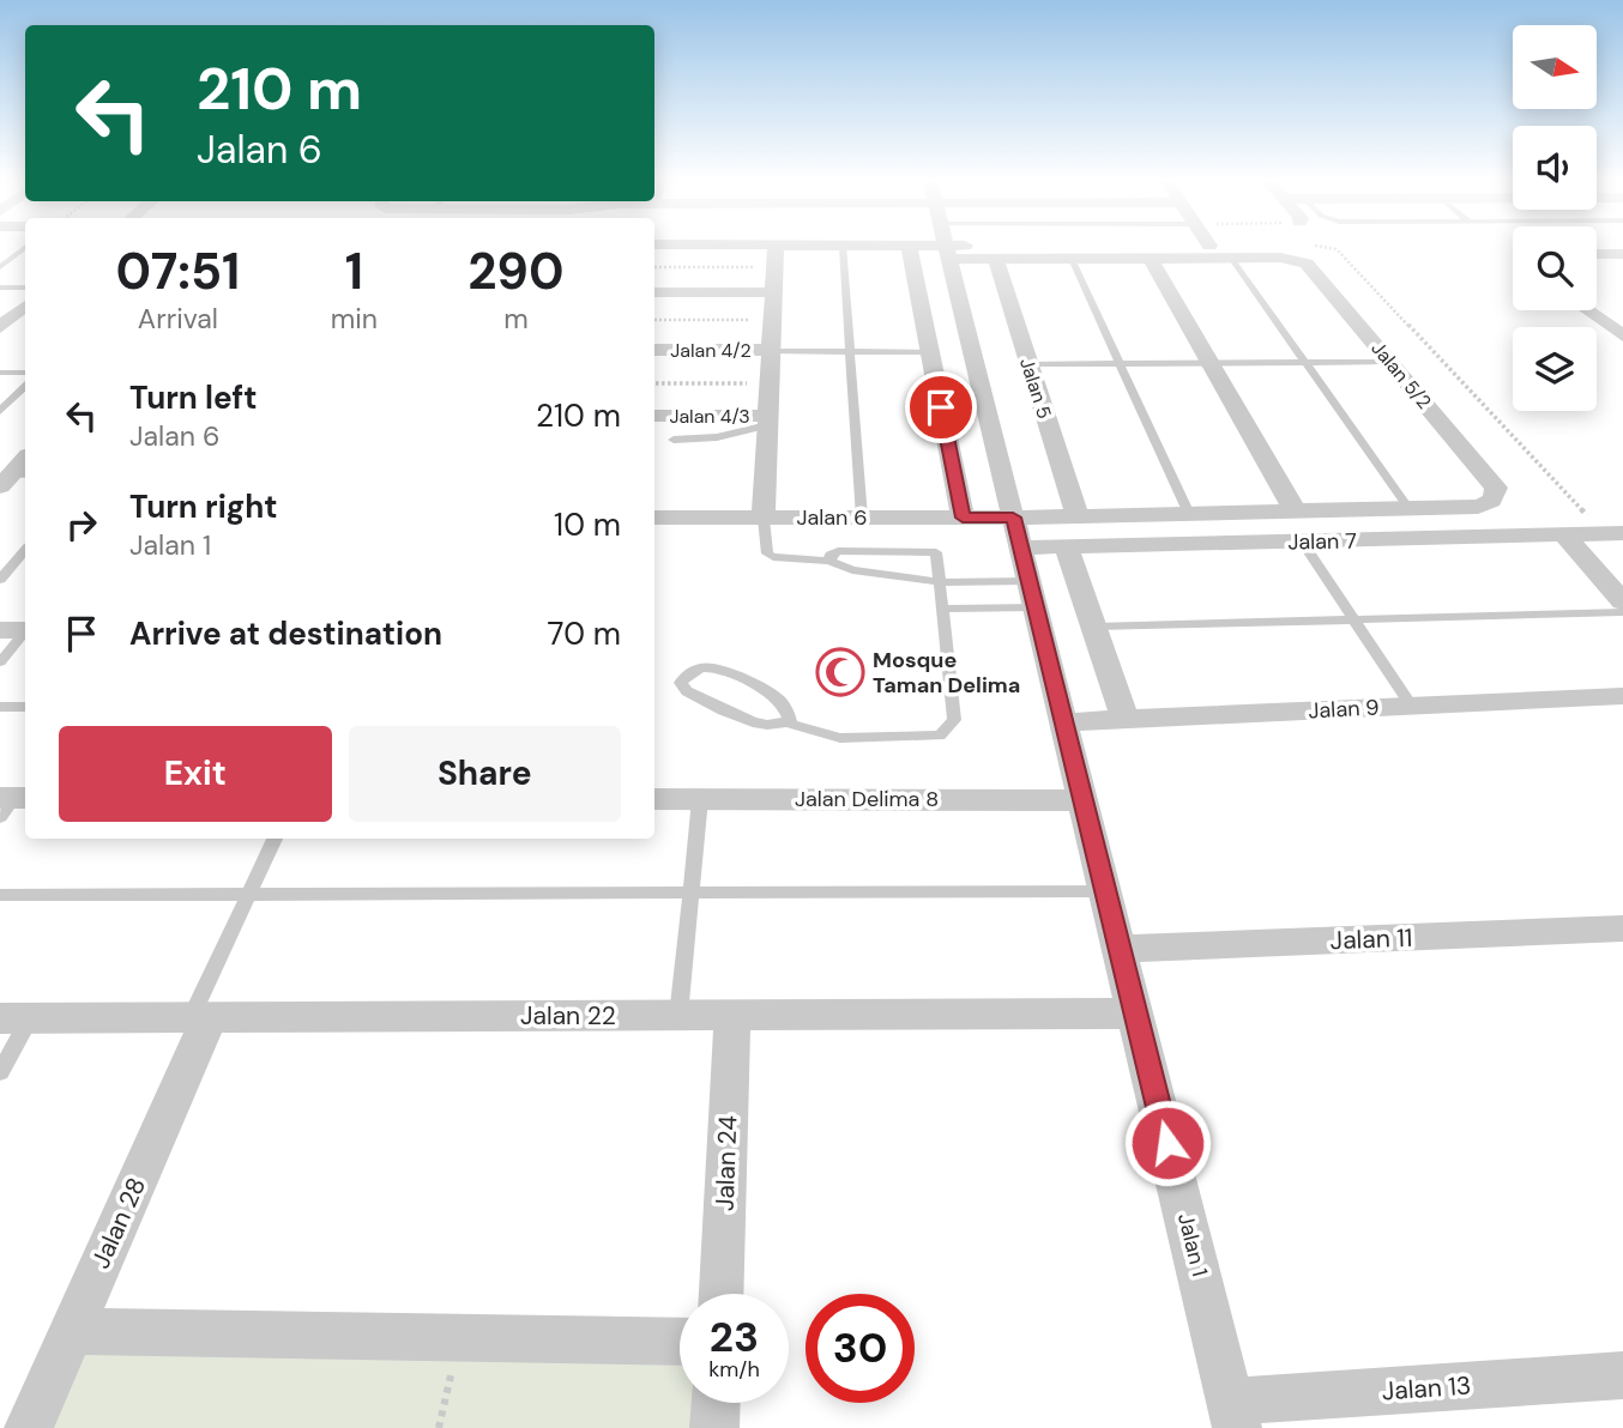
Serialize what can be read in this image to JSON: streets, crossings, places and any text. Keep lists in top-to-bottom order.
{
  "streets": {
    "street": [
      "Jalan 4/2",
      "Jalan 5/2",
      "Jalan 5",
      "Jalan 4/3",
      "Jalan 6",
      "Jalan 7",
      "Jalan 9",
      "Jalan Delima 8",
      "Jalan 11",
      "Jalan 22",
      "Jalan 24",
      "Jalan 28",
      "Jalan 1",
      "Jalan 13"
    ]
  },
  "crossings": [
    ["Jalan 5/2", "Jalan 6"],
    ["Jalan 5", "Jalan 6"],
    ["Jalan 6", "Jalan 1"],
    ["Jalan 7", "Jalan 1"],
    ["Jalan 9", "Jalan 1"],
    ["Jalan Delima 8", "Jalan 1"],
    ["Jalan 11", "Jalan 1"],
    ["Jalan 22", "Jalan 24"],
    ["Jalan 22", "Jalan 28"],
    ["Jalan 22", "Jalan 1"],
    ["Jalan 1", "Jalan 13"]
  ],
  "places": {
    "mosque": ["Mosque Taman Delima"]
  },
  "north": "right",
  "page": {
    "turn": ["210 m", "Jalan 6"],
    "eta": [
      "07:51",
      "Arrival",
      "1",
      "min",
      "290",
      "m"
    ],
    "list": [
      {
        "name": "Turn left",
        "note": "Jalan 6",
        "value": "210 m"
      },
      {
        "name": "Turn right",
        "note": "Jalan 1",
        "value": "10 m"
      },
      {
        "name": "Arrive at destination",
        "value": "70 m"
      }
    ],
    "buttons": ["Exit", "Share"],
    "speed": "23 km/h",
    "limit": "30"
  }
}
